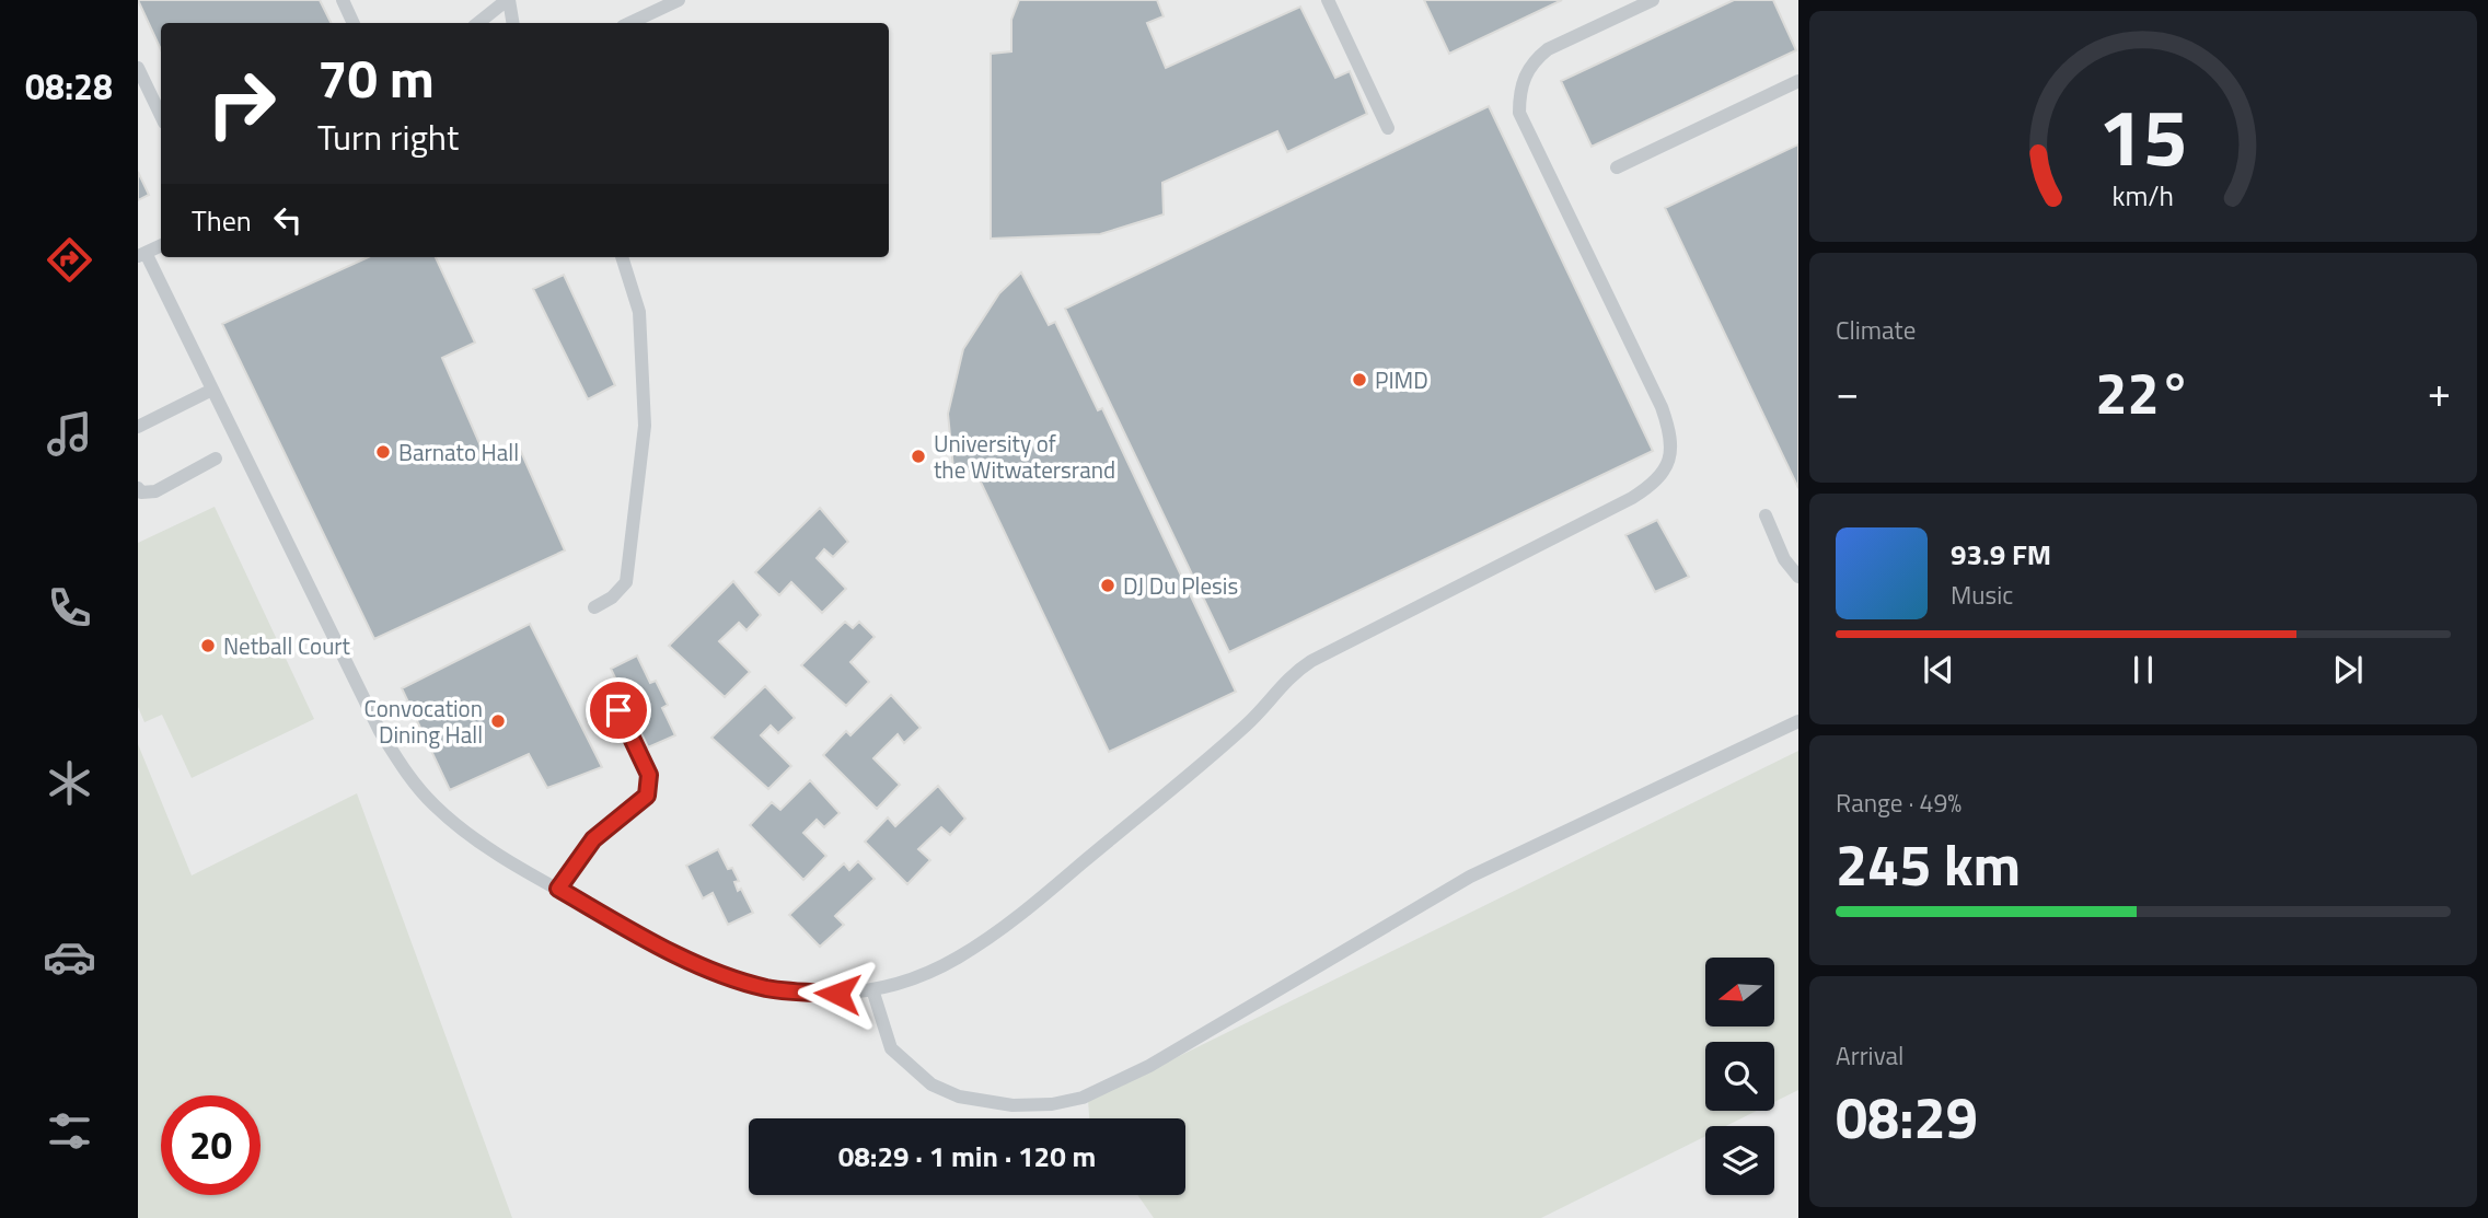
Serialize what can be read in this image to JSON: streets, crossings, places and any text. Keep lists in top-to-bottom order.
{
  "places": [
    "PIMD",
    "Barnato Hall",
    "University of the Witwatersrand",
    "DJ Du Plesis",
    "Netball Court",
    "Convocation Dining Hall"
  ],
  "north": "left",
  "page": {
    "tabs": "08:28",
    "turn": ["70 m", "Turn right"],
    "then": "Then",
    "tile": [
      "Climate",
      ["Range · 49%", "245 km"],
      ["Arrival", "08:29"]
    ],
    "heat": ["−", "22°", "+"],
    "song": ["93.9 FM", "Music"],
    "limit": "20",
    "trip": "08:29 · 1 min · 120 m",
    "gauge": ["15", "km/h"]
  }
}
